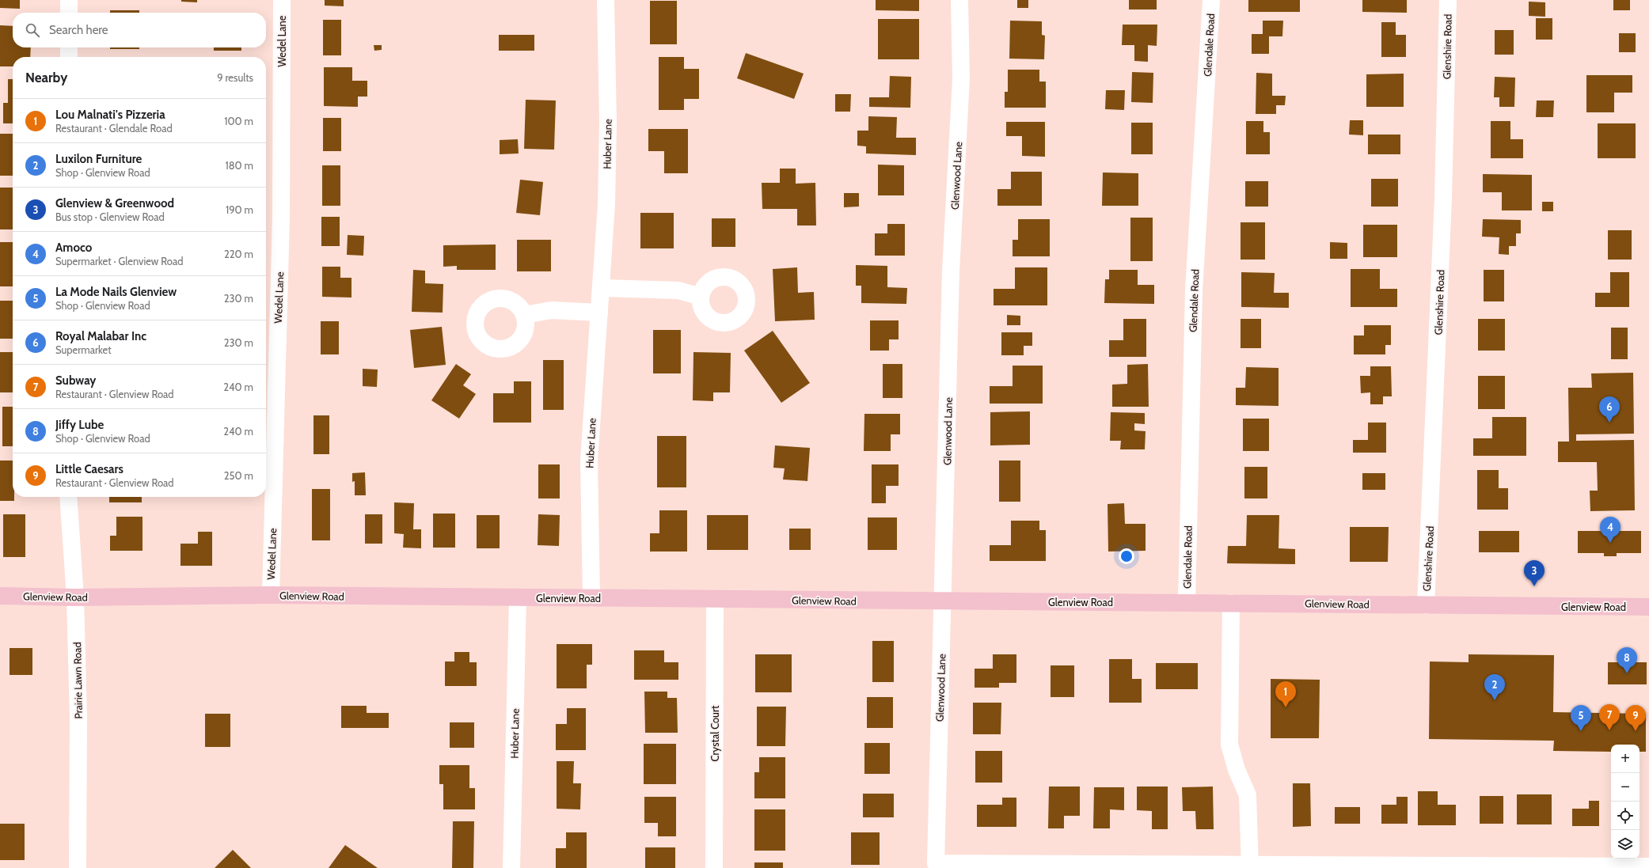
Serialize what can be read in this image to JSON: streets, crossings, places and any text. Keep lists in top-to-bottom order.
{
  "streets": {
    "main road": ["Glenview Road"],
    "street": [
      "Wedel Lane",
      "Glendale Road",
      "Glenshire Road",
      "Huber Lane",
      "Glenwood Lane",
      "Prairie Lawn Road",
      "Crystal Court"
    ]
  },
  "crossings": [
    ["Wedel Lane", "Glenview Road"],
    ["Glendale Road", "Glenview Road"],
    ["Glenshire Road", "Glenview Road"],
    ["Huber Lane", "Glenview Road"],
    ["Glenwood Lane", "Glenview Road"],
    ["Glenview Road", "Prairie Lawn Road"],
    ["Glenview Road", "Crystal Court"]
  ],
  "page": {
    "search": "Search here",
    "heading": ["Nearby", "9 results"],
    "list": [
      {
        "mark": "1",
        "name": "Lou Malnati's Pizzeria",
        "note": "Restaurant · Glendale Road",
        "value": "100 m"
      },
      {
        "mark": "2",
        "name": "Luxilon Furniture",
        "note": "Shop · Glenview Road",
        "value": "180 m"
      },
      {
        "mark": "3",
        "name": "Glenview & Greenwood",
        "note": "Bus stop · Glenview Road",
        "value": "190 m"
      },
      {
        "mark": "4",
        "name": "Amoco",
        "note": "Supermarket · Glenview Road",
        "value": "220 m"
      },
      {
        "mark": "5",
        "name": "La Mode Nails Glenview",
        "note": "Shop · Glenview Road",
        "value": "230 m"
      },
      {
        "mark": "6",
        "name": "Royal Malabar Inc",
        "note": "Supermarket",
        "value": "230 m"
      },
      {
        "mark": "7",
        "name": "Subway",
        "note": "Restaurant · Glenview Road",
        "value": "240 m"
      },
      {
        "mark": "8",
        "name": "Jiffy Lube",
        "note": "Shop · Glenview Road",
        "value": "240 m"
      },
      {
        "mark": "9",
        "name": "Little Caesars",
        "note": "Restaurant · Glenview Road",
        "value": "250 m"
      }
    ],
    "pins": [
      "6",
      "4",
      "3",
      "8",
      "2",
      "1",
      "7",
      "5",
      "9"
    ],
    "map_buttons": ["+", "−"]
  }
}
